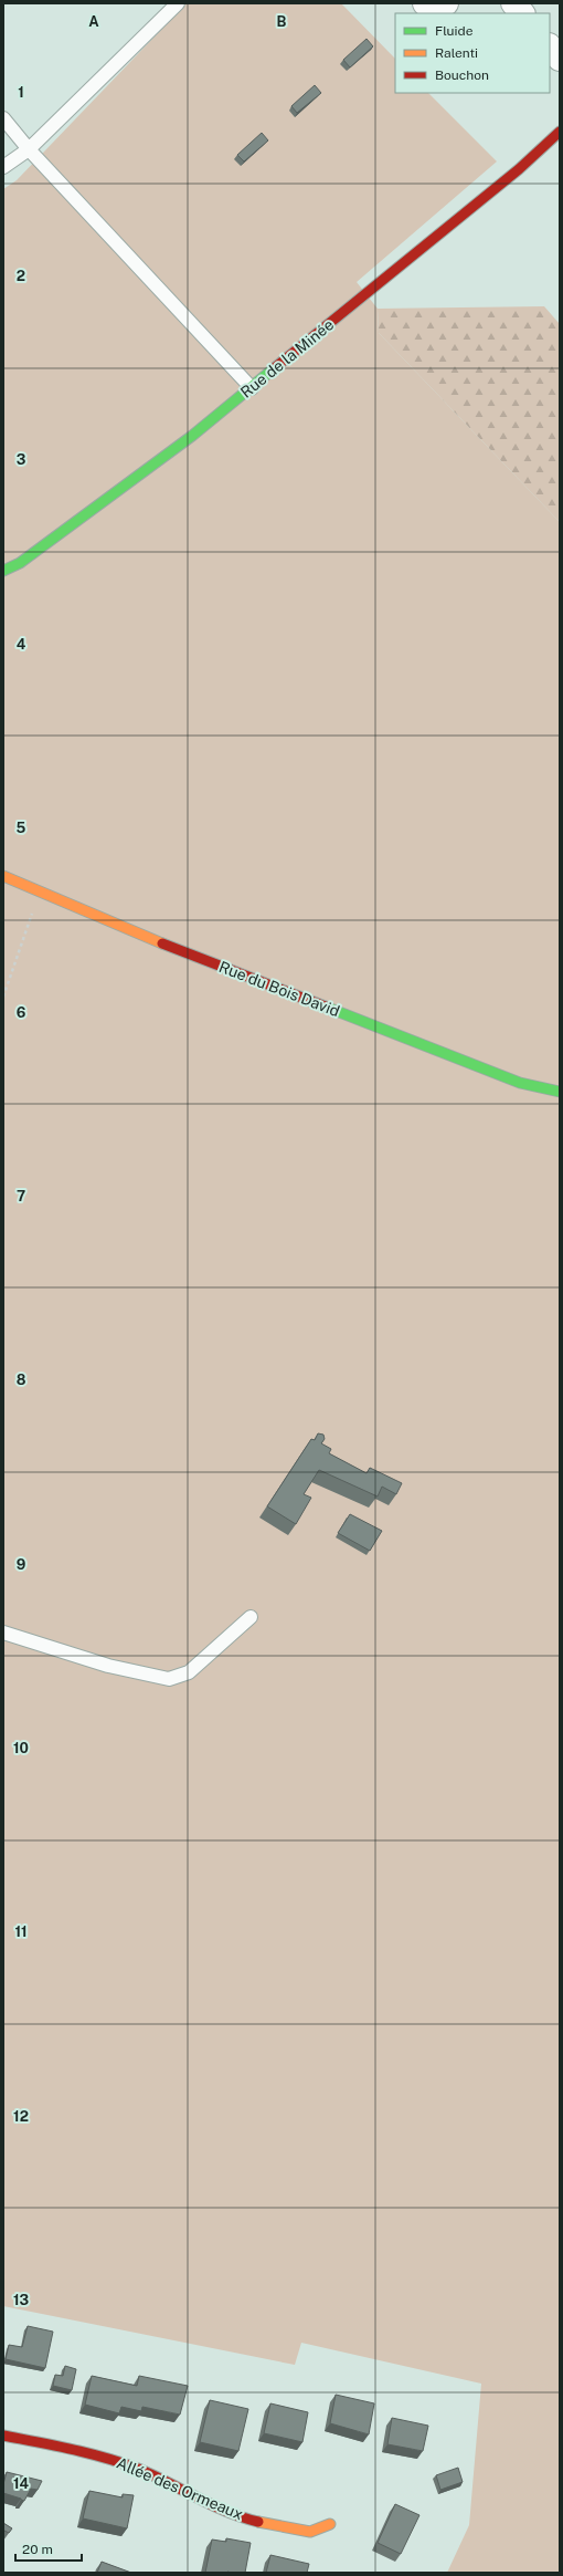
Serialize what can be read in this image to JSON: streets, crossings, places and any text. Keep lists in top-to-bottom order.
{
  "streets": {
    "street": ["Rue de la Minée", "Rue du Bois David", "Allée des Ormeaux"]
  },
  "legend": ["Fluide", "Ralenti", "Bouchon"],
  "scale_bar": "20 m",
  "grid": {
    "columns": ["A", "B"],
    "rows": [
      "1",
      "2",
      "3",
      "4",
      "5",
      "6",
      "7",
      "8",
      "9",
      "10",
      "11",
      "12",
      "13",
      "14"
    ]
  }
}
